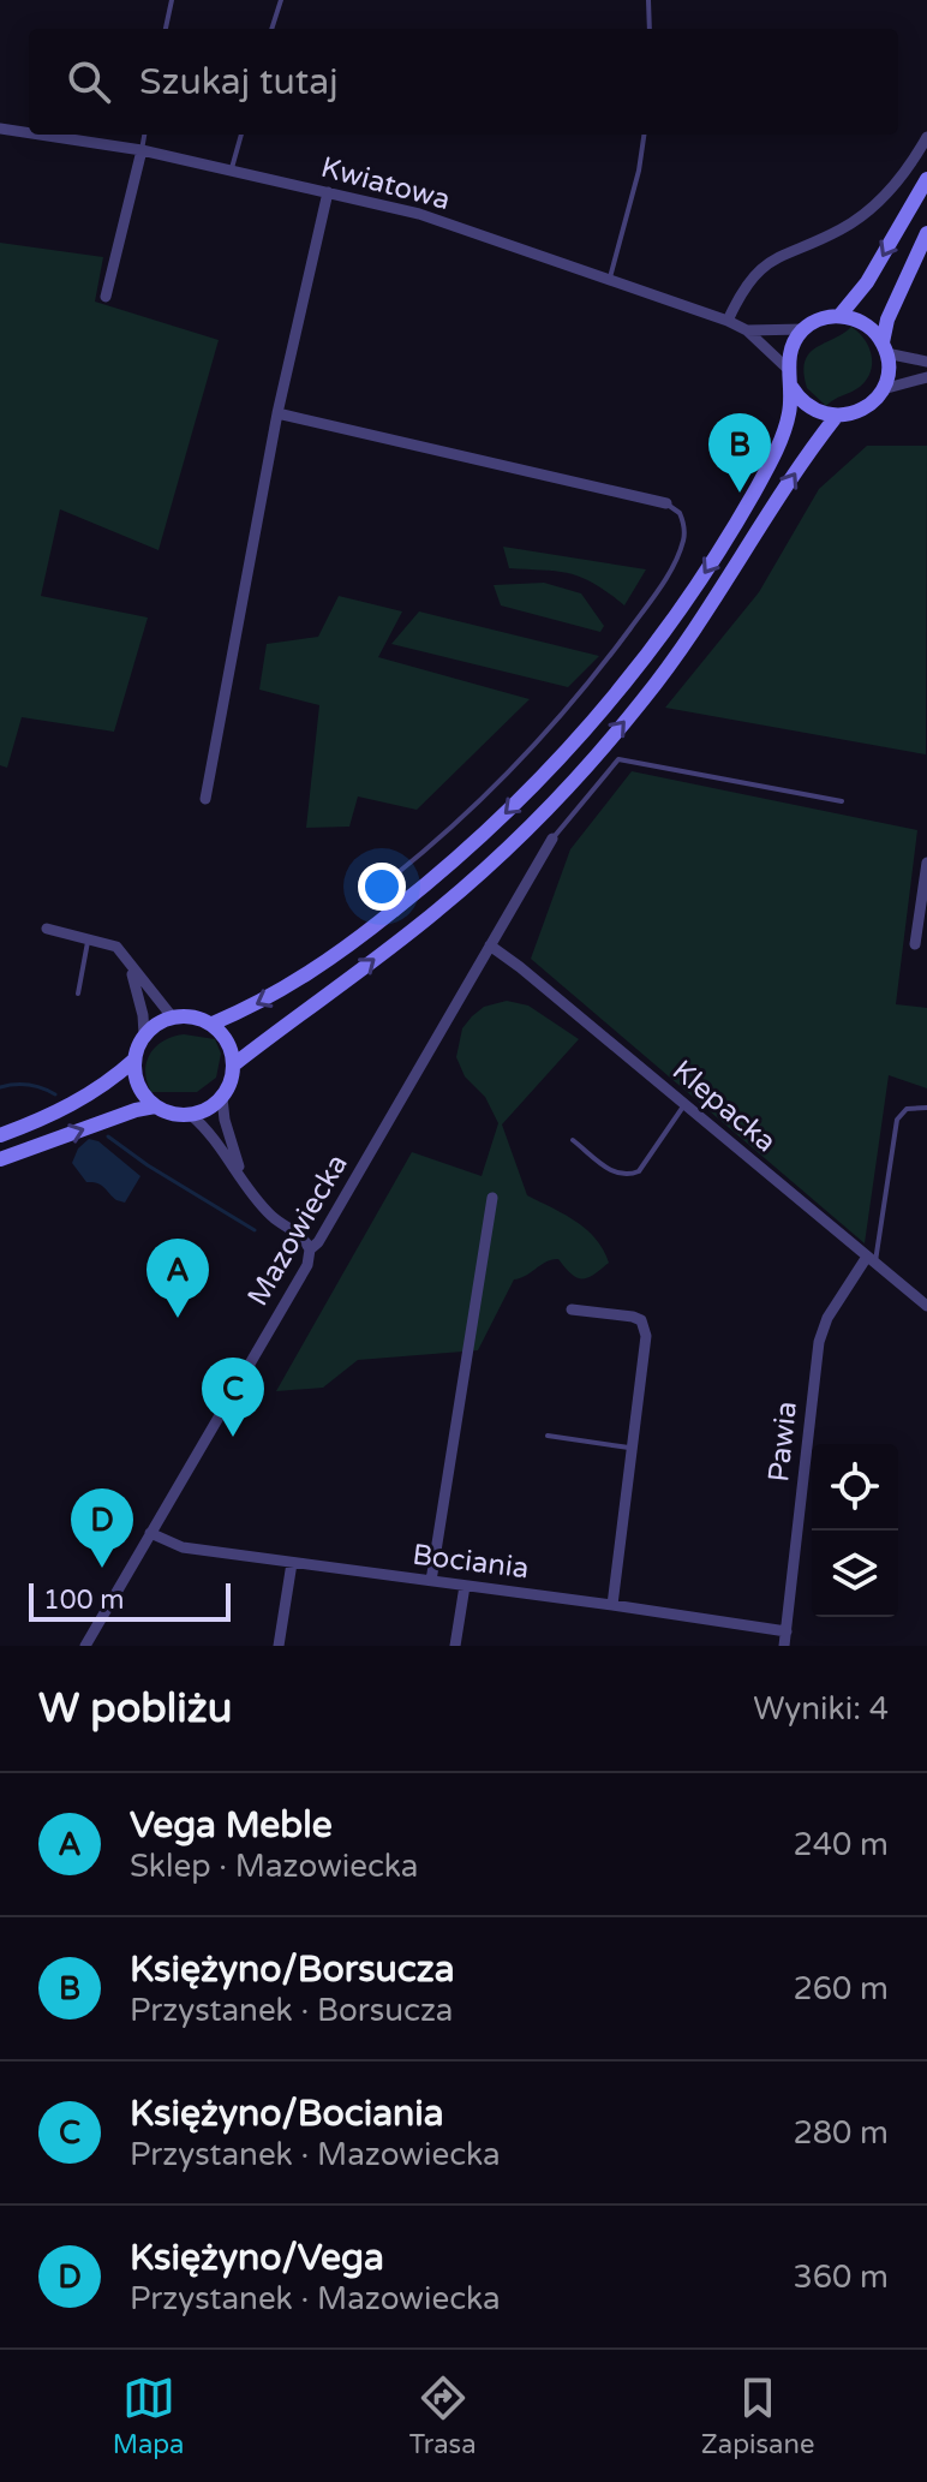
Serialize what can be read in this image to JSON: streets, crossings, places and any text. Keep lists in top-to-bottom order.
{
  "streets": {
    "street": [
      "Kwiatowa",
      "Klepacka",
      "Mazowiecka",
      "Pawia",
      "Bociania"
    ]
  },
  "crossings": [
    ["Klepacka", "Mazowiecka"],
    ["Klepacka", "Pawia"],
    ["Mazowiecka", "Bociania"],
    ["Pawia", "Bociania"]
  ],
  "scale_bar": "100 m",
  "page": {
    "search": "Szukaj tutaj",
    "pins": [
      "B",
      "A",
      "C",
      "D"
    ],
    "scale": "100 m",
    "heading": ["W pobliżu", "Wyniki: 4"],
    "list": [
      {
        "mark": "A",
        "name": "Vega Meble",
        "note": "Sklep · Mazowiecka",
        "value": "240 m"
      },
      {
        "mark": "B",
        "name": "Księżyno/Borsucza",
        "note": "Przystanek · Borsucza",
        "value": "260 m"
      },
      {
        "mark": "C",
        "name": "Księżyno/Bociania",
        "note": "Przystanek · Mazowiecka",
        "value": "280 m"
      },
      {
        "mark": "D",
        "name": "Księżyno/Vega",
        "note": "Przystanek · Mazowiecka",
        "value": "360 m"
      }
    ],
    "nav": ["Mapa", "Trasa", "Zapisane"]
  }
}
